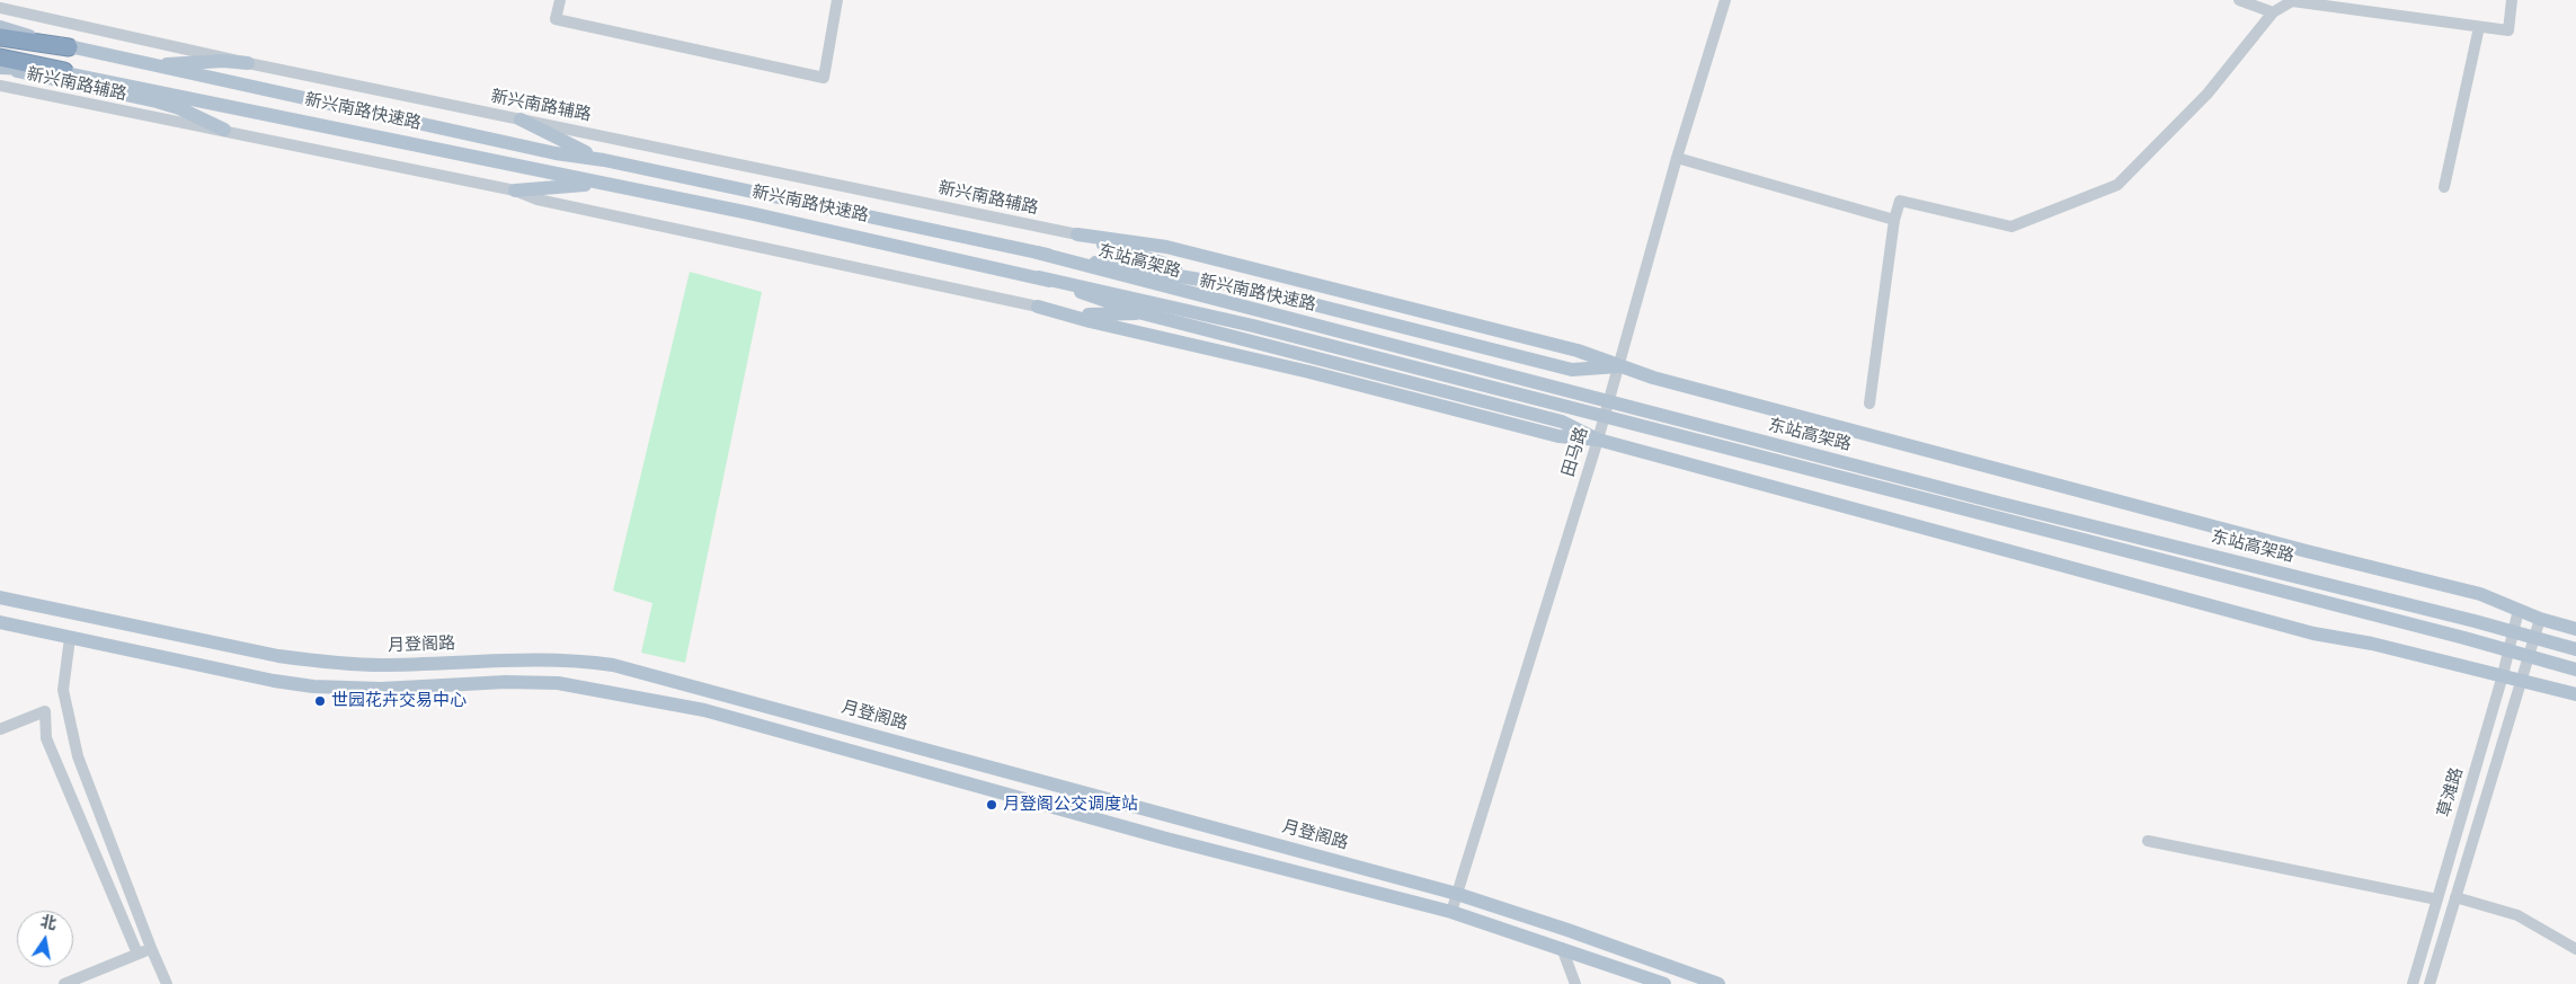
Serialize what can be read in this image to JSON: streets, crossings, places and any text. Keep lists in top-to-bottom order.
{
  "streets": {
    "highway": ["新兴南路快速路"],
    "main road": ["东站高架路", "月登阁路"],
    "street": ["新兴南路辅路", "田马路", "草滩路"]
  },
  "crossings": [
    ["新兴南路快速路", "东站高架路"],
    ["新兴南路快速路", "田马路"],
    ["田马路", "月登阁路"]
  ],
  "places": ["世园花卉交易中心", "月登阁公交调度站"],
  "north": "top"
}
